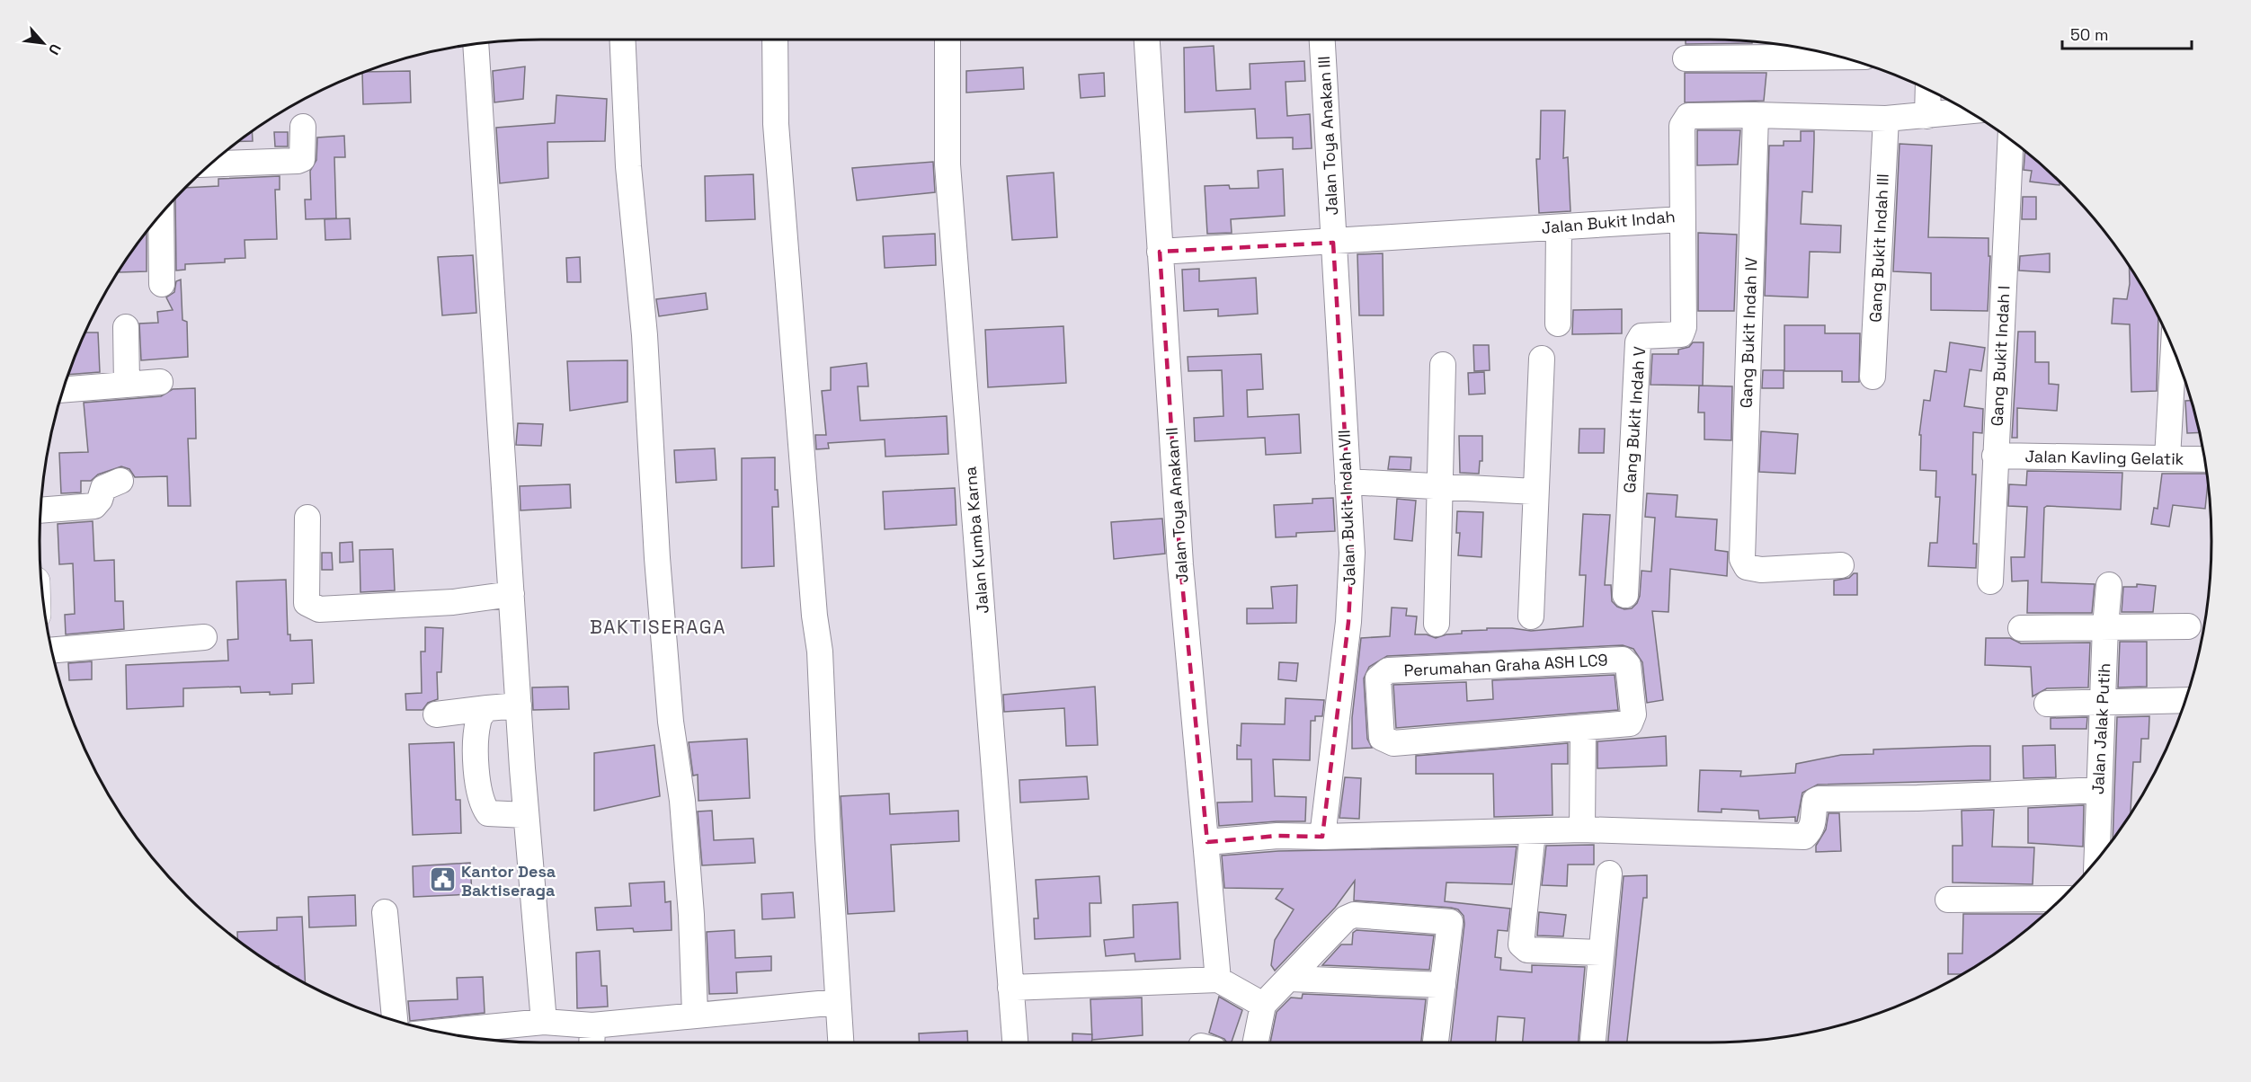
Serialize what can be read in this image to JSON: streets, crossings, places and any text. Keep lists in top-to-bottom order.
{
  "streets": {
    "street": [
      "Jalan Toya Anakan III",
      "Jalan Bukit Indah",
      "Gang Bukit Indah III",
      "Gang Bukit Indah IV",
      "Gang Bukit Indah I",
      "Gang Bukit Indah V",
      "Jalan Kavling Gelatik",
      "Jalan Toya Anakan II",
      "Jalan Bukit Indah VII",
      "Jalan Kumba Karna",
      "Perumahan Graha ASH LC9",
      "Jalan Jalak Putih"
    ]
  },
  "crossings": [
    ["Jalan Toya Anakan III", "Jalan Bukit Indah"],
    ["Jalan Toya Anakan III", "Jalan Bukit Indah VII"],
    ["Jalan Bukit Indah", "Gang Bukit Indah III"],
    ["Jalan Bukit Indah", "Gang Bukit Indah IV"],
    ["Jalan Bukit Indah", "Gang Bukit Indah V"],
    ["Jalan Bukit Indah", "Jalan Toya Anakan II"],
    ["Jalan Bukit Indah", "Jalan Bukit Indah VII"],
    ["Gang Bukit Indah I", "Jalan Kavling Gelatik"]
  ],
  "districts": ["BAKTISERAGA"],
  "places": {
    "public building": ["Kantor Desa Baktiseraga"]
  },
  "scale_bar": "50 m",
  "north": "bottom right"
}
